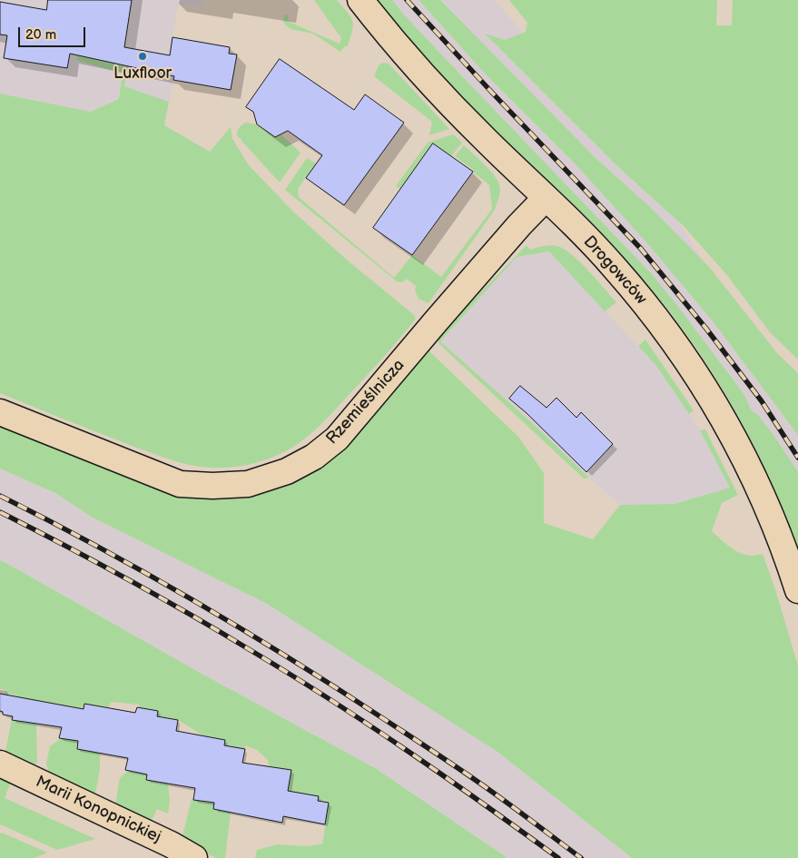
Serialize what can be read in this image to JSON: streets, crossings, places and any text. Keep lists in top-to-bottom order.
{
  "streets": {
    "street": ["Drogowców", "Rzemieślnicza", "Marii Konopnickiej"]
  },
  "crossings": [
    ["Drogowców", "Rzemieślnicza"]
  ],
  "places": ["Luxfloor"],
  "scale_bar": "20 m"
}
